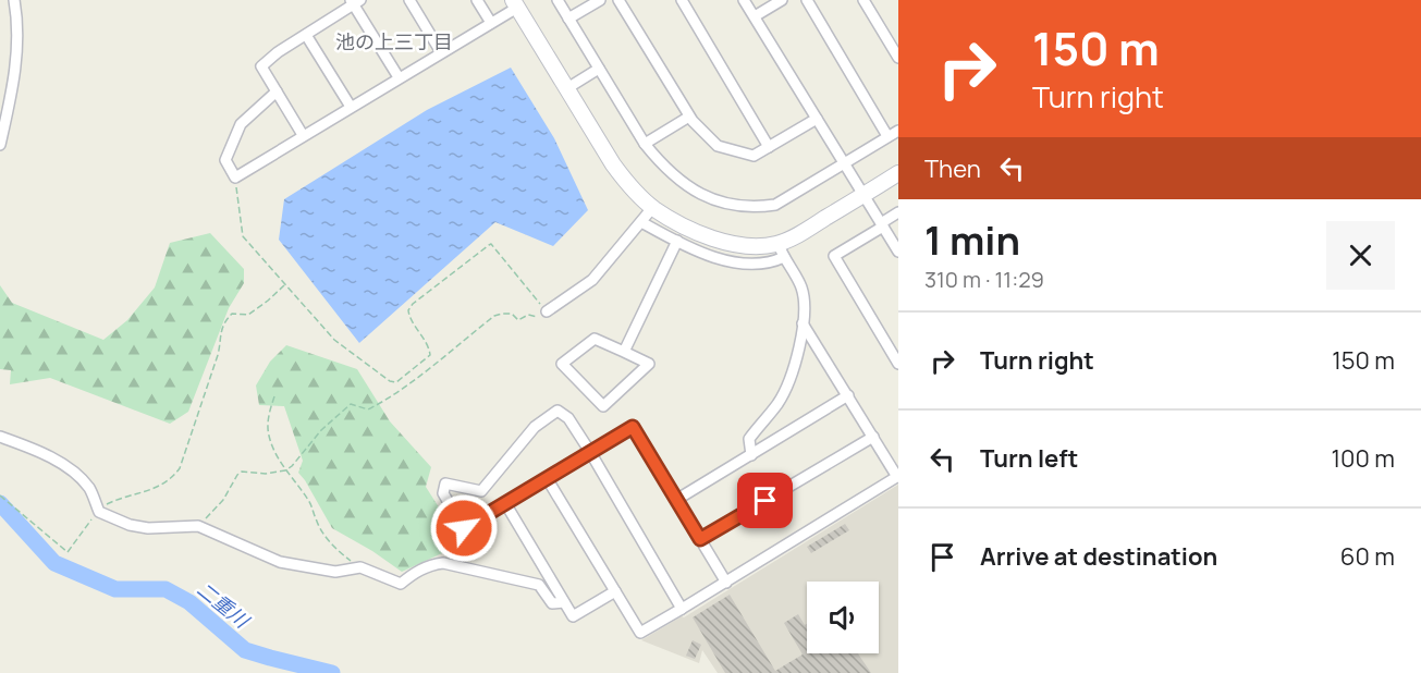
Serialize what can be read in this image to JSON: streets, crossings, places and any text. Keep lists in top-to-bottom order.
{
  "districts": ["池の上三丁目"],
  "water": ["二重川"],
  "page": {
    "turn": ["150 m", "Turn right"],
    "then": "Then",
    "heading": ["1 min", "310 m · 11:29"],
    "list": [
      {
        "name": "Turn right",
        "value": "150 m"
      },
      {
        "name": "Turn left",
        "value": "100 m"
      },
      {
        "name": "Arrive at destination",
        "value": "60 m"
      }
    ]
  }
}
